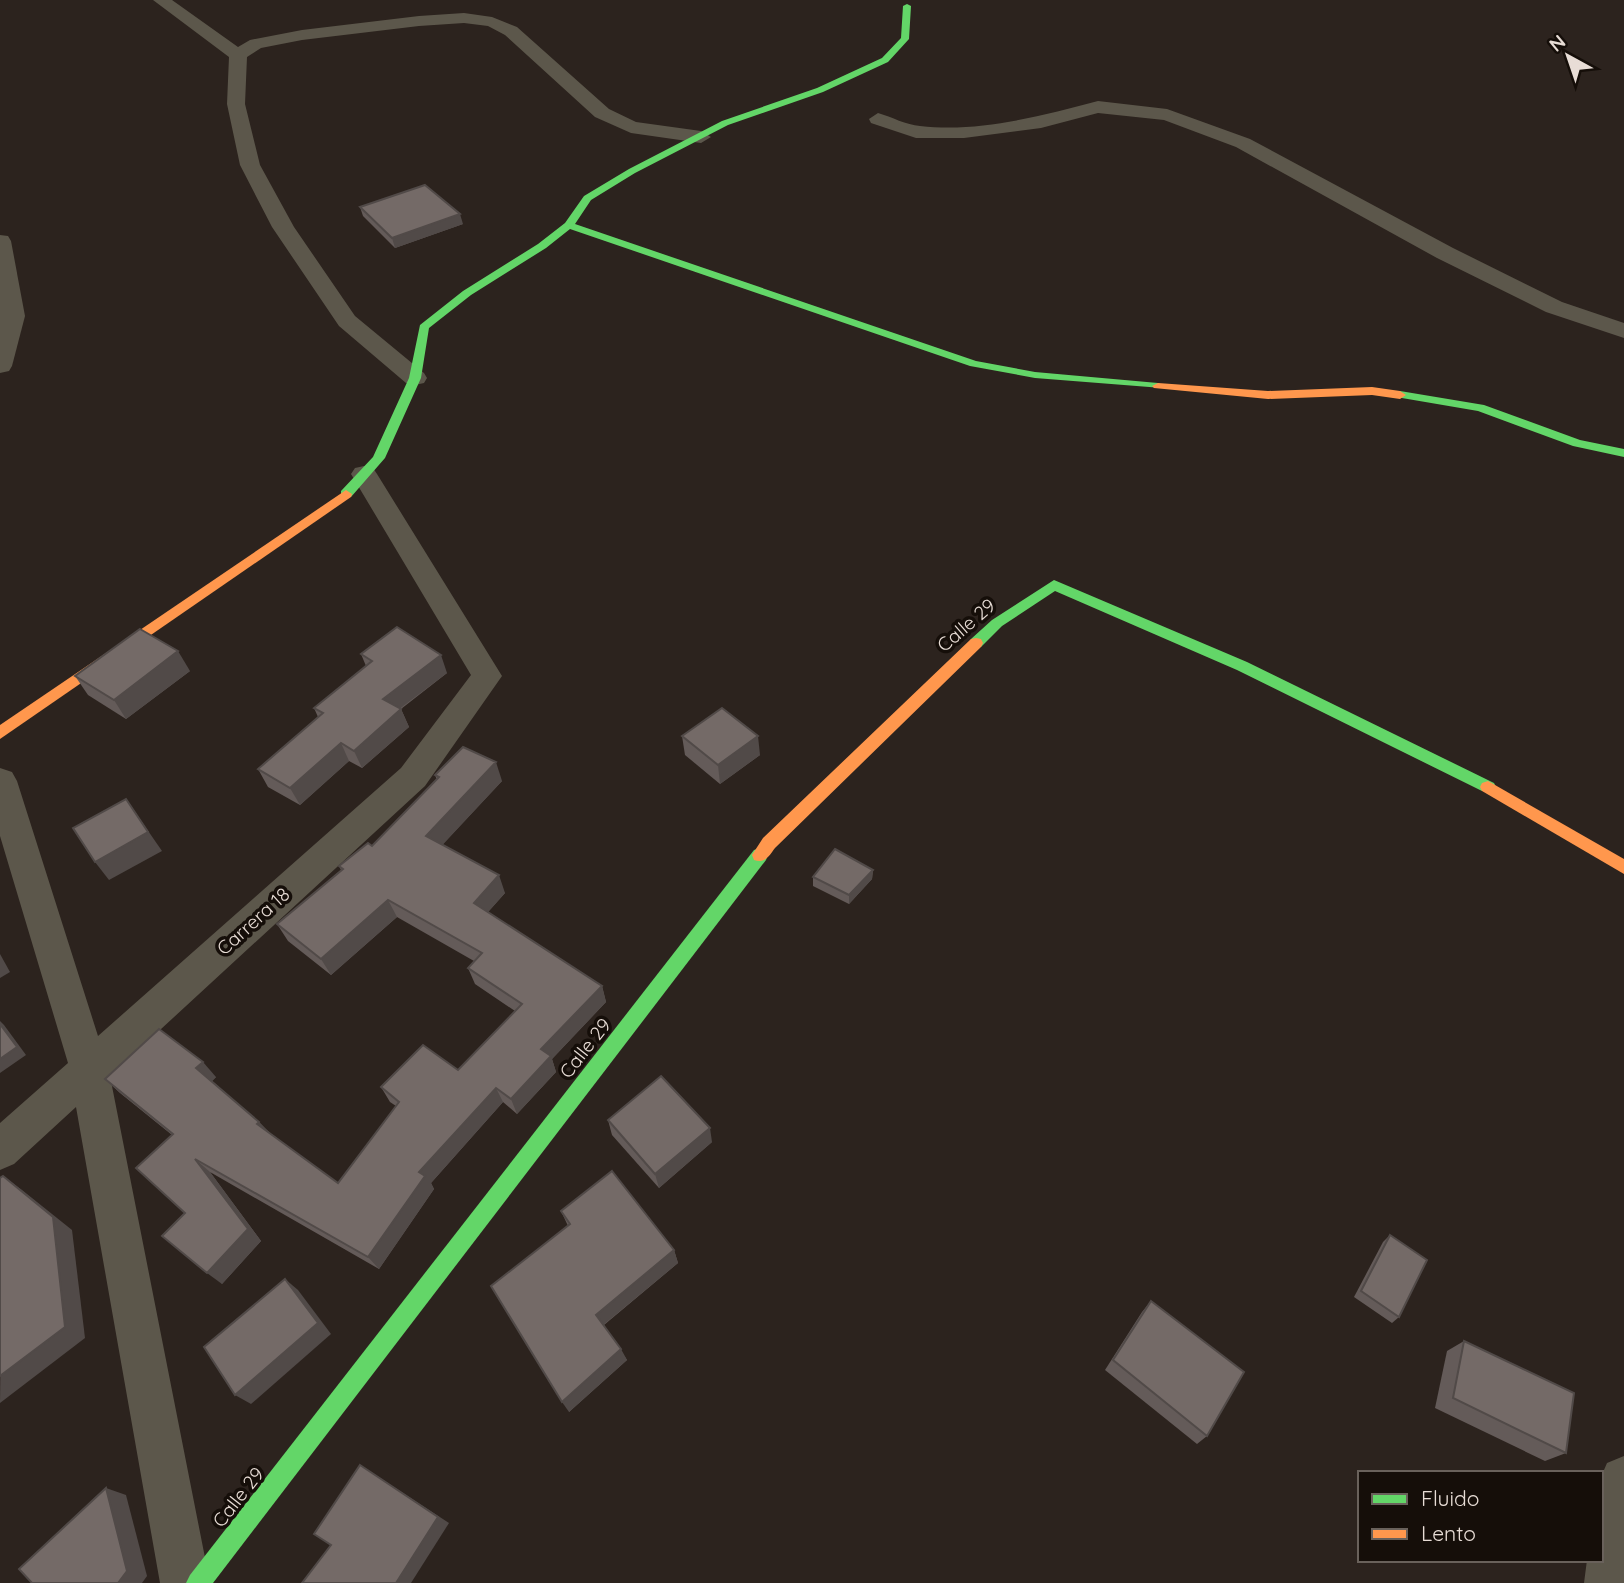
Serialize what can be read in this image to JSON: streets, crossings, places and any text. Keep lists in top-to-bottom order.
{
  "streets": {
    "street": ["Calle 29", "Carrera 18"]
  },
  "legend": ["Fluido", "Lento"],
  "north": "top left"
}
